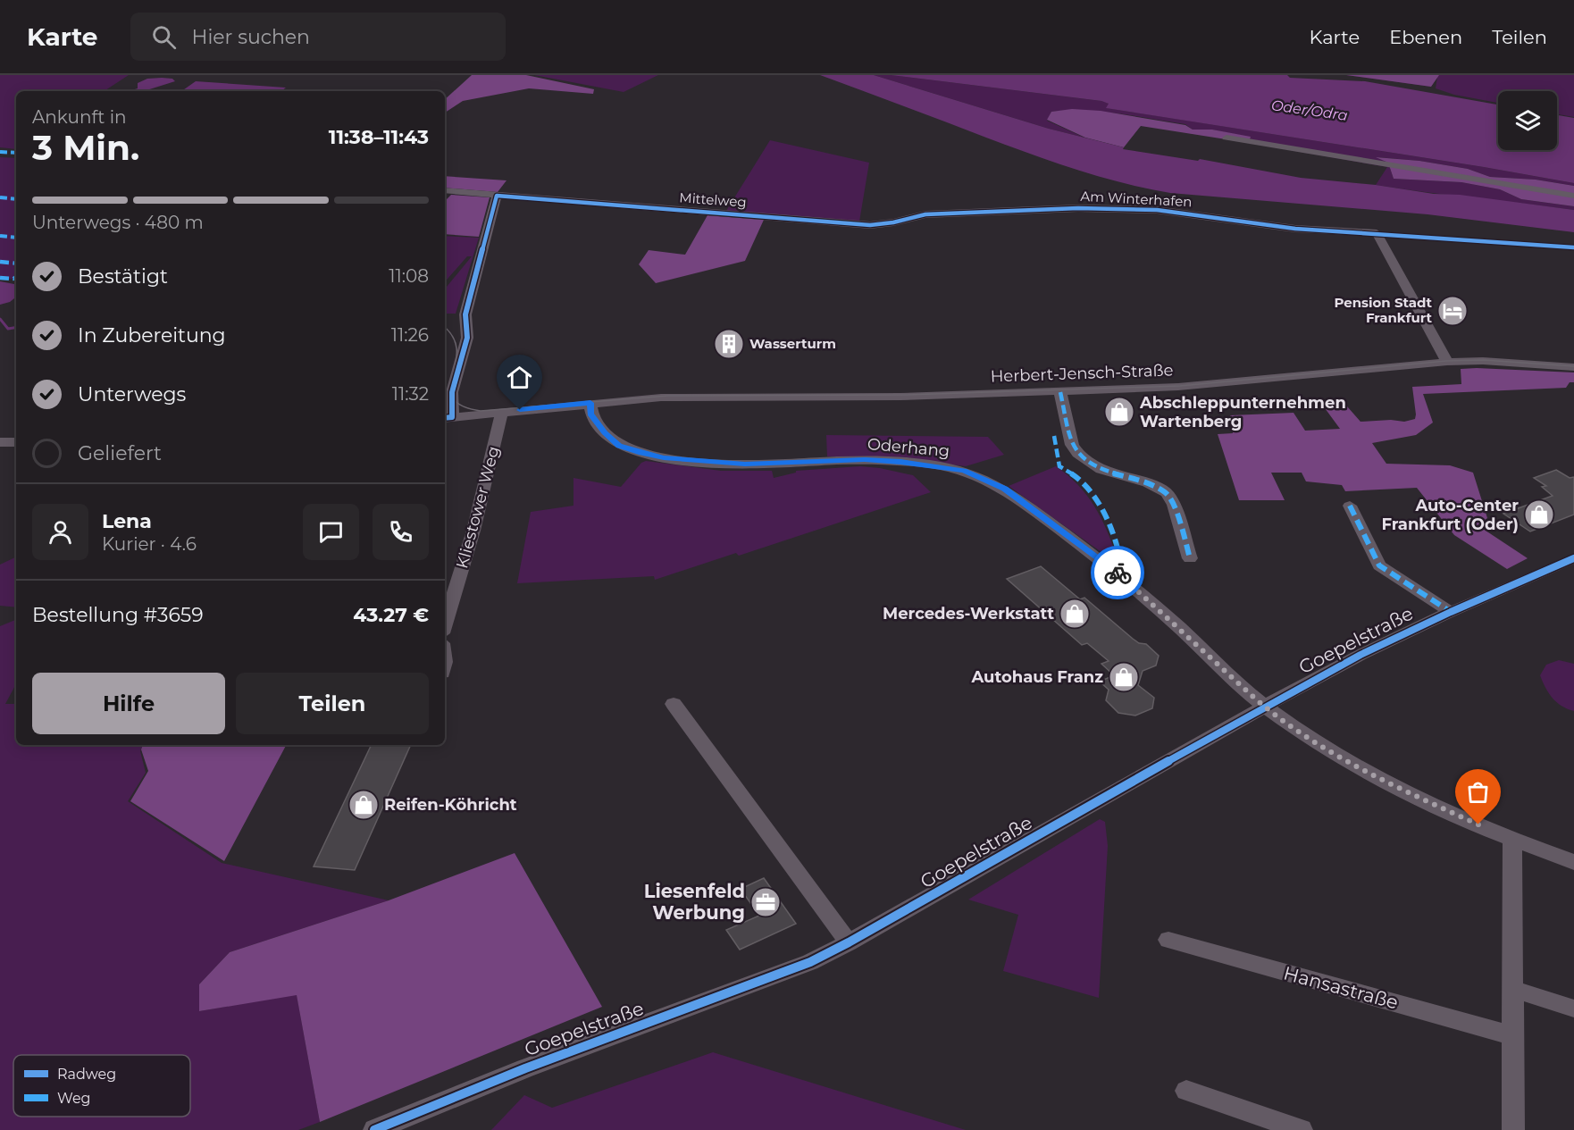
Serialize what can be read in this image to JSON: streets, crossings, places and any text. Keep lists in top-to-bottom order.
{
  "streets": {
    "street": [
      "Am Winterhafen",
      "Mittelweg",
      "Herbert-Jensch-Straße",
      "Oderhang",
      "Kliestower Weg",
      "Goepelstraße",
      "Hansastraße"
    ]
  },
  "crossings": [
    ["Am Winterhafen", "Mittelweg"],
    ["Am Winterhafen", "Herbert-Jensch-Straße"],
    ["Herbert-Jensch-Straße", "Oderhang"],
    ["Herbert-Jensch-Straße", "Kliestower Weg"],
    ["Oderhang", "Goepelstraße"]
  ],
  "water": ["Oder/Odra"],
  "places": {
    "hotel": ["Pension Stadt Frankfurt"],
    "building": ["Wasserturm"],
    "shop": [
      "Abschleppunternehmen Wartenberg",
      "Auto-Center Frankfurt (Oder)",
      "Mercedes-Werkstatt",
      "Autohaus Franz",
      "Reifen-Köhricht"
    ],
    "office": ["Liesenfeld Werbung"]
  },
  "legend": ["Radweg", "Weg"],
  "page": {
    "header": "Karte",
    "search": "Hier suchen",
    "nav": ["Karte", "Ebenen", "Teilen"],
    "heading": ["3 Min.", "Ankunft in", "11:38–11:43"],
    "panel": [
      "Lena",
      "Kurier · 4.6",
      "Bestellung #3659",
      "43.27 €"
    ],
    "bar": "Unterwegs · 480 m",
    "list": [
      ["Bestätigt", "11:08"],
      ["In Zubereitung", "11:26"],
      ["Unterwegs", "11:32"],
      "Geliefert"
    ],
    "buttons": ["Hilfe", "Teilen"]
  }
}
